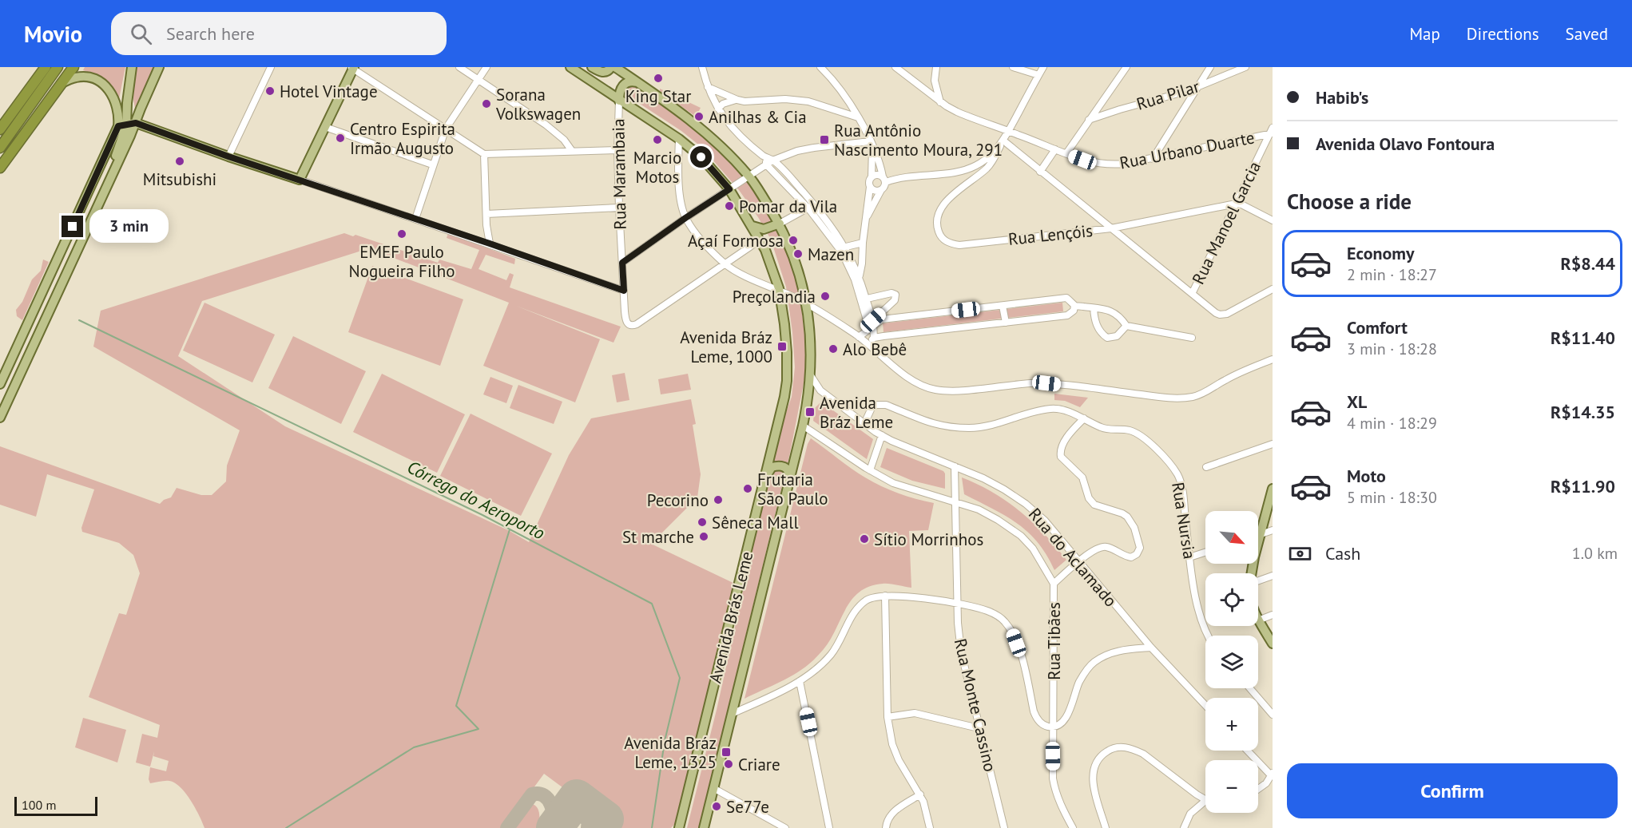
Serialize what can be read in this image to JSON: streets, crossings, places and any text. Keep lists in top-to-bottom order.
{
  "streets": {
    "main road": ["Avenida Brás Leme"],
    "street": [
      "Rua Pilar",
      "Rua Urbano Duarte",
      "Rua Marambaia",
      "Rua Manoel Garcia",
      "Rua Lençóis",
      "Rua Nursia",
      "Rua do Aclamado",
      "Rua Tibães",
      "Rua Monte Cassino"
    ]
  },
  "crossings": [
    ["Rua Urbano Duarte", "Rua Manoel Garcia"],
    ["Rua Urbano Duarte", "Rua Lençóis"],
    ["Rua Marambaia", "Avenida Brás Leme"],
    ["Rua Manoel Garcia", "Rua Lençóis"],
    ["Rua Nursia", "Rua do Aclamado"],
    ["Rua do Aclamado", "Avenida Brás Leme"],
    ["Rua do Aclamado", "Rua Monte Cassino"],
    ["Avenida Brás Leme", "Rua Tibães"],
    ["Rua Tibães", "Rua Monte Cassino"]
  ],
  "water": ["Córrego do Aeroporto"],
  "places": {
    "other": [
      "King Star",
      "Hotel Vintage",
      "Sorana Volkswagen",
      "Anilhas & Cia",
      "Centro Espirita Irmão Augusto",
      "Marcio Motos",
      "Mitsubishi",
      "Pomar da Vila",
      "EMEF Paulo Nogueira Filho",
      "Açaí Formosa",
      "Mazen",
      "Preçolandia",
      "Alo Bebê",
      "Frutaria São Paulo",
      "Pecorino",
      "Sêneca Mall",
      "St marche",
      "Sítio Morrinhos",
      "Criare",
      "Se77e"
    ],
    "transit": [
      "Rua Antônio Nascimento Moura, 291",
      "Avenida Bráz Leme, 1000",
      "Avenida Bráz Leme",
      "Avenida Bráz Leme, 1325"
    ]
  },
  "scale_bar": "100 m",
  "north": "bottom right",
  "page": {
    "header": "Movio",
    "search": "Search here",
    "nav": ["Map", "Directions", "Saved"],
    "banner": ["Habib's", "Avenida Olavo Fontoura"],
    "heading": "Choose a ride",
    "bubble": "3 min",
    "list": [
      {
        "name": "Economy",
        "note": "2 min · 18:27",
        "value": "R$8.44"
      },
      {
        "name": "Comfort",
        "note": "3 min · 18:28",
        "value": "R$11.40"
      },
      {
        "name": "XL",
        "note": "4 min · 18:29",
        "value": "R$14.35"
      },
      {
        "name": "Moto",
        "note": "5 min · 18:30",
        "value": "R$11.90"
      }
    ],
    "map_buttons": ["+", "−"],
    "pay": ["Cash", "1.0 km"],
    "buttons": "Confirm",
    "scale": "100 m"
  }
}
